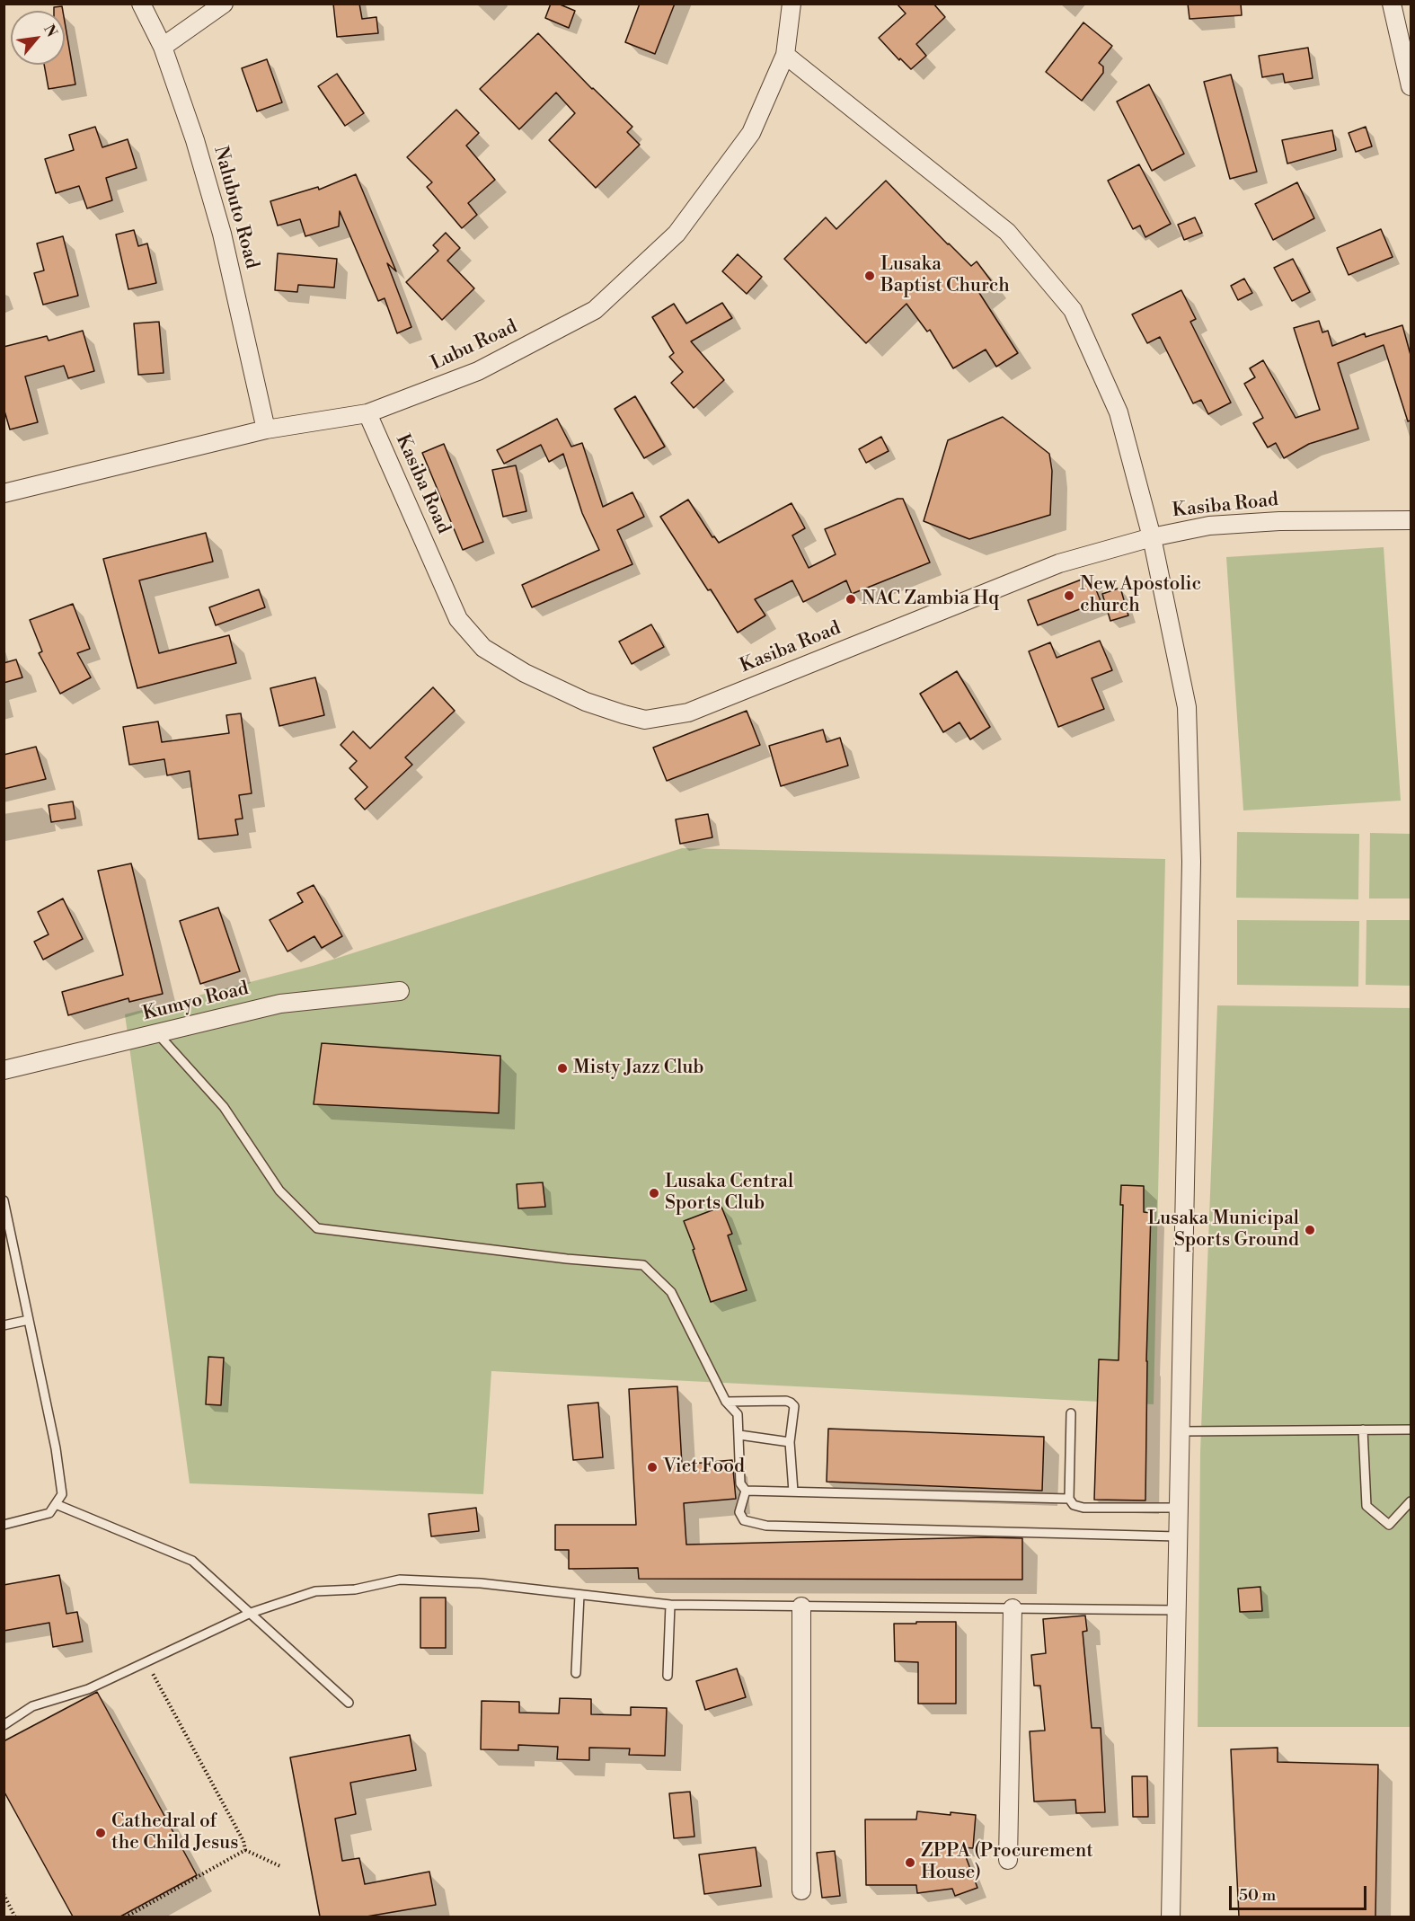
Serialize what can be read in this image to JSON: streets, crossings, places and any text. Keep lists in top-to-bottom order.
{
  "streets": {
    "street": [
      "Nalubuto Road",
      "Lubu Road",
      "Kasiba Road",
      "Kumyo Road"
    ]
  },
  "crossings": [
    ["Nalubuto Road", "Lubu Road"],
    ["Lubu Road", "Kasiba Road"]
  ],
  "places": [
    "Lusaka Baptist Church",
    "New Apostolic church",
    "NAC Zambia Hq",
    "Misty Jazz Club",
    "Lusaka Central Sports Club",
    "Lusaka Municipal Sports Ground",
    "Viet Food",
    "Cathedral of the Child Jesus",
    "ZPPA (Procurement House)"
  ],
  "scale_bar": "50 m",
  "north": "top right"
}
